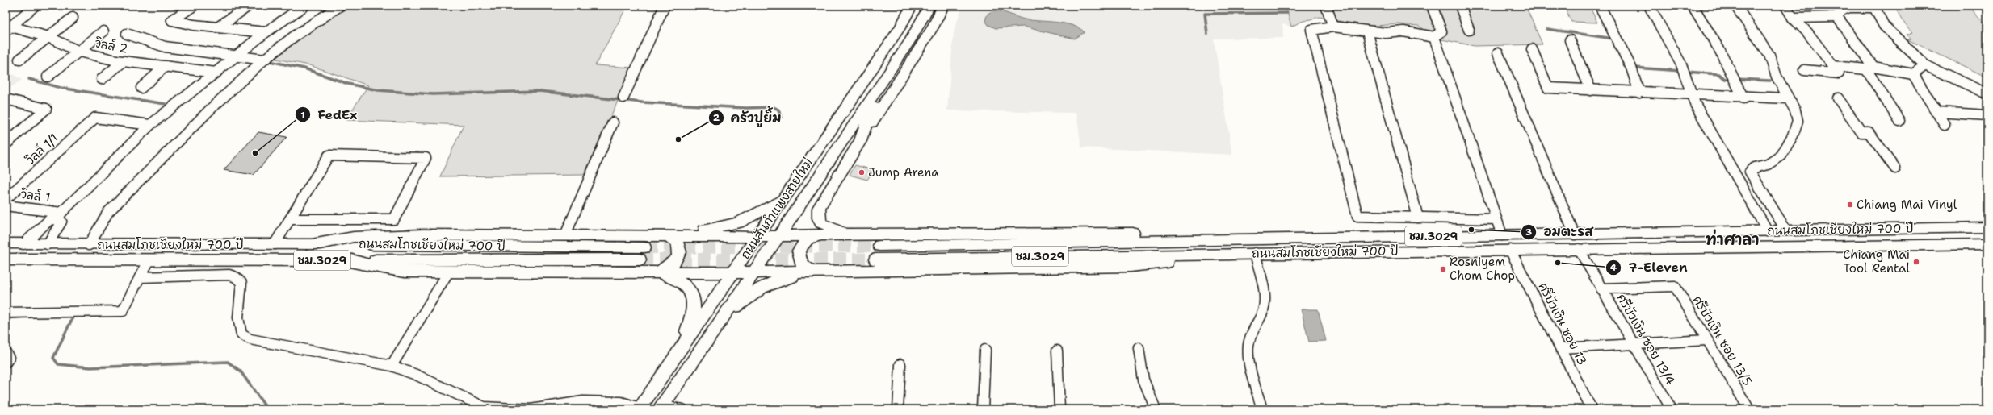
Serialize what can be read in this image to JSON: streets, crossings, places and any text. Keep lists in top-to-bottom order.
{
  "streets": {
    "main road": ["ถนนสันกำแพงสายใหม่", "ถนนสมโภชเชียงใหม่ 700 ปี", "ชม.3029"],
    "street": [
      "วิลล์ 2",
      "วิลล์ 1/1",
      "วิลล์ 1",
      "ศรีบัวเงิน ซอย 13",
      "ศรีบัวเงิน ซอย 13/4",
      "ศรีบัวเงิน ซอย 13/5"
    ]
  },
  "crossings": [
    ["ถนนสมโภชเชียงใหม่ 700 ปี", "ศรีบัวเงิน ซอย 13"],
    ["ถนนสมโภชเชียงใหม่ 700 ปี", "ศรีบัวเงิน ซอย 13/4"],
    ["ศรีบัวเงิน ซอย 13/4", "ศรีบัวเงิน ซอย 13/5"]
  ],
  "districts": ["ท่าศาลา"],
  "places": [
    "ครัวปูยิ้ม",
    "FedEx",
    "Jump Arena",
    "Chiang Mai Vinyl",
    "อมตะรส",
    "Chiang Mai Tool Rental",
    "7-Eleven",
    "Rosniyem Chom Chop"
  ]
}
